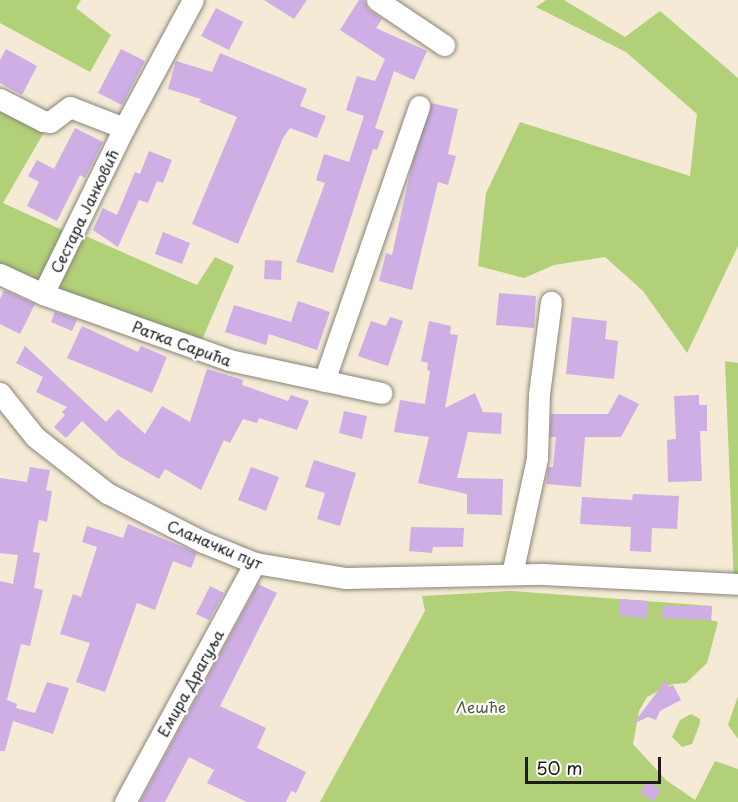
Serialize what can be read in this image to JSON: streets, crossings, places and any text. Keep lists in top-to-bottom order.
{
  "streets": {
    "street": [
      "Сестара Јанковић",
      "Ратка Сарића",
      "Сланачки пут",
      "Емира Драгуља"
    ]
  },
  "crossings": [
    ["Сестара Јанковић", "Ратка Сарића"],
    ["Сланачки пут", "Емира Драгуља"]
  ],
  "parks": ["Лешће"],
  "scale_bar": "50 m"
}
